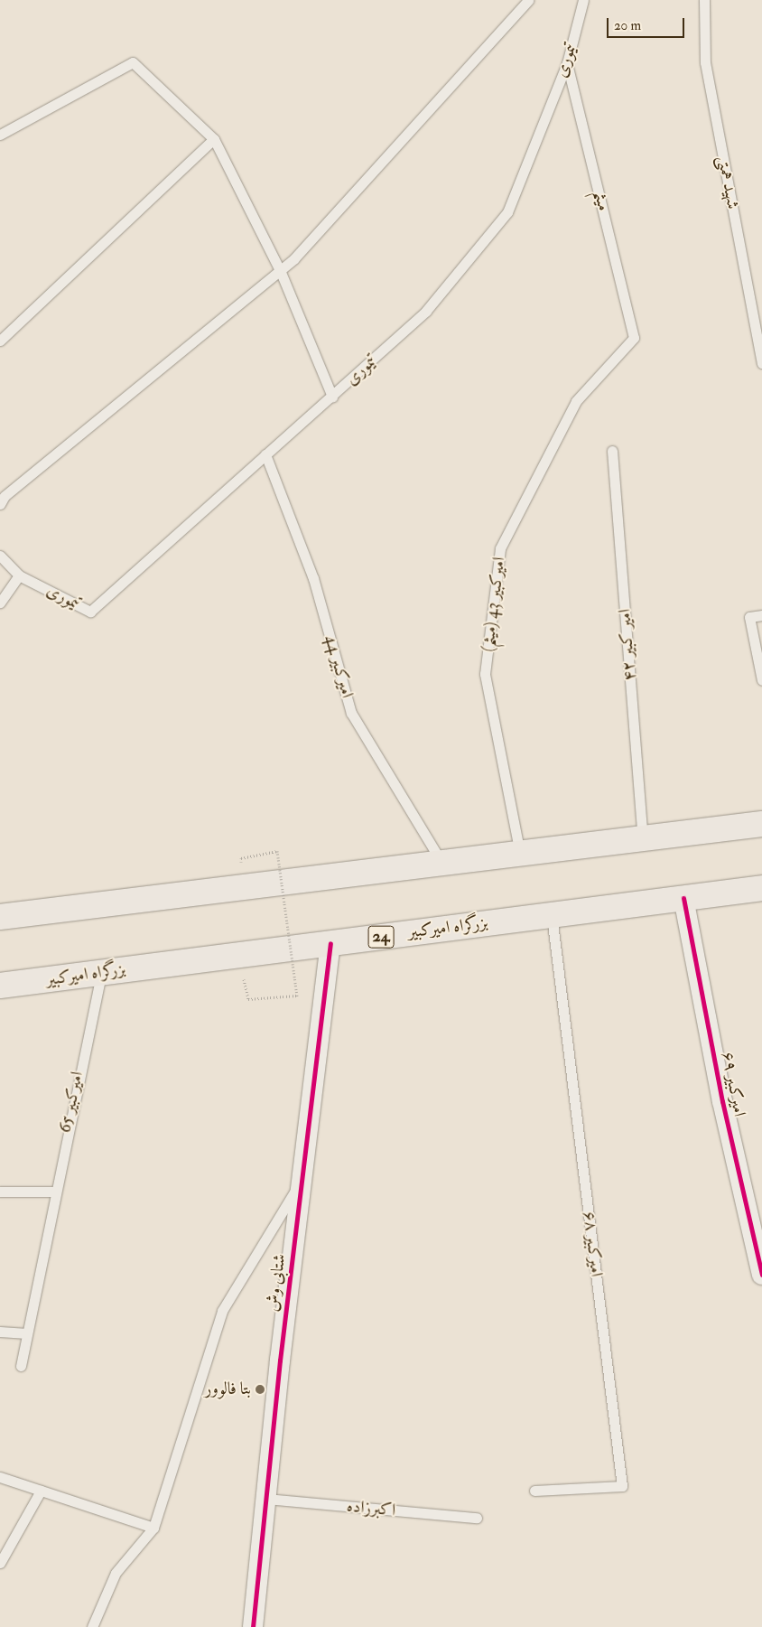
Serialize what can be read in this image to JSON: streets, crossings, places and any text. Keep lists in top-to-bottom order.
{
  "streets": {
    "main road": ["بزرگراه امیرکبیر", "24"],
    "street": ["امیرکبیر ۶۹", "شتابی وش"],
    "lane": [
      "تیموری",
      "شهید همتی",
      "میثم",
      "امیرکبیر 43 (میثم)",
      "امیر کبیر ۴۲",
      "امیرکبیر 44",
      "امیرکبیر 65",
      "امیرکبیر ۶۸",
      "اکبرزاده"
    ]
  },
  "crossings": [
    ["تیموری", "میثم"],
    ["تیموری", "امیرکبیر 44"],
    ["میثم", "امیرکبیر 43 (میثم)"],
    ["بزرگراه امیرکبیر", "امیرکبیر ۶۹"],
    ["بزرگراه امیرکبیر", "امیرکبیر 65"],
    ["بزرگراه امیرکبیر", "امیرکبیر ۶۸"],
    ["بزرگراه امیرکبیر", "شتابی وش"],
    ["شتابی وش", "اکبرزاده"]
  ],
  "places": ["بتا فالوور"],
  "scale_bar": "20 m"
}
